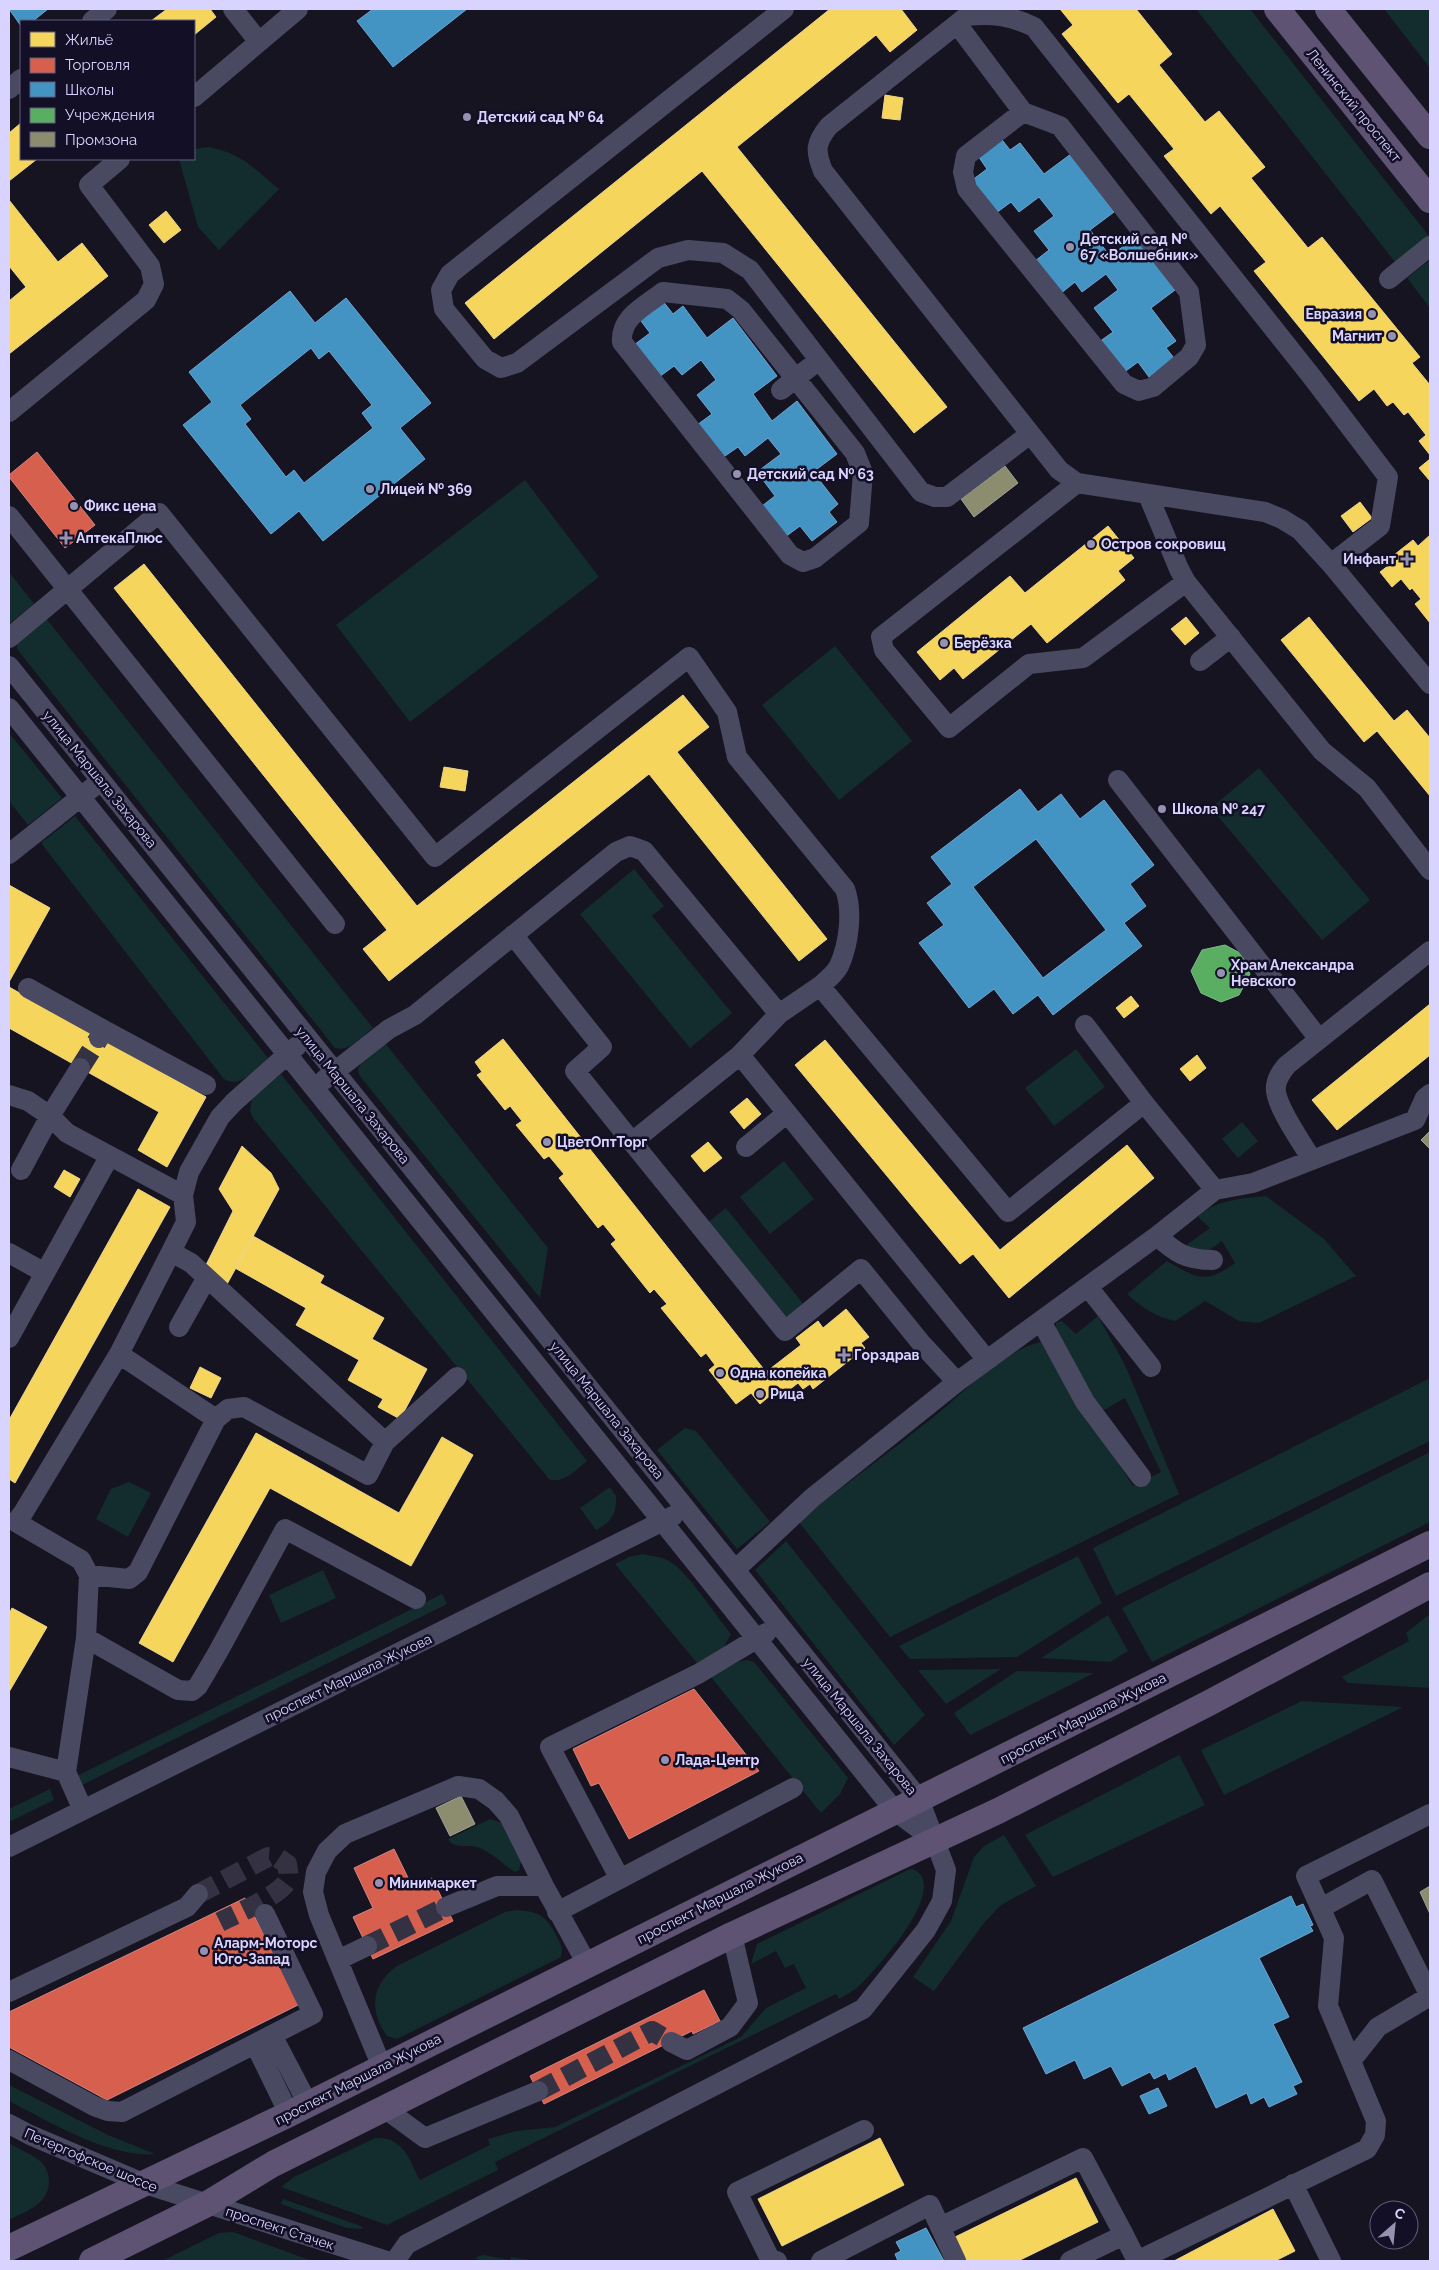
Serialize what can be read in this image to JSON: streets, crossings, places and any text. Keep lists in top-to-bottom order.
{
  "streets": {
    "main road": ["Ленинский проспект", "проспект Маршала Жукова"],
    "street": ["улица Маршала Захарова", "Петергофское шоссе", "проспект Стачек"]
  },
  "crossings": [
    ["улица Маршала Захарова", "проспект Маршала Жукова"],
    ["проспект Маршала Жукова", "Петергофское шоссе"],
    ["Петергофское шоссе", "проспект Стачек"]
  ],
  "places": {
    "other": [
      "Детский сад № 64",
      "Детский сад № 67 «Волшебник»",
      "Евразия",
      "Магнит",
      "Детский сад № 63",
      "Лицей № 369",
      "Фикс цена",
      "Остров сокровищ",
      "Берёзка",
      "Школа № 247",
      "Храм Александра Невского",
      "ЦветОптТорг",
      "Одна копейка",
      "Рица",
      "Лада-Центр",
      "Минимаркет",
      "Аларм-Моторс Юго-Запад"
    ],
    "health": ["АптекаПлюс", "Инфант", "Горздрав"]
  },
  "legend": [
    "Жильё",
    "Торговля",
    "Школы",
    "Учреждения",
    "Промзона"
  ],
  "north": "top right"
}
